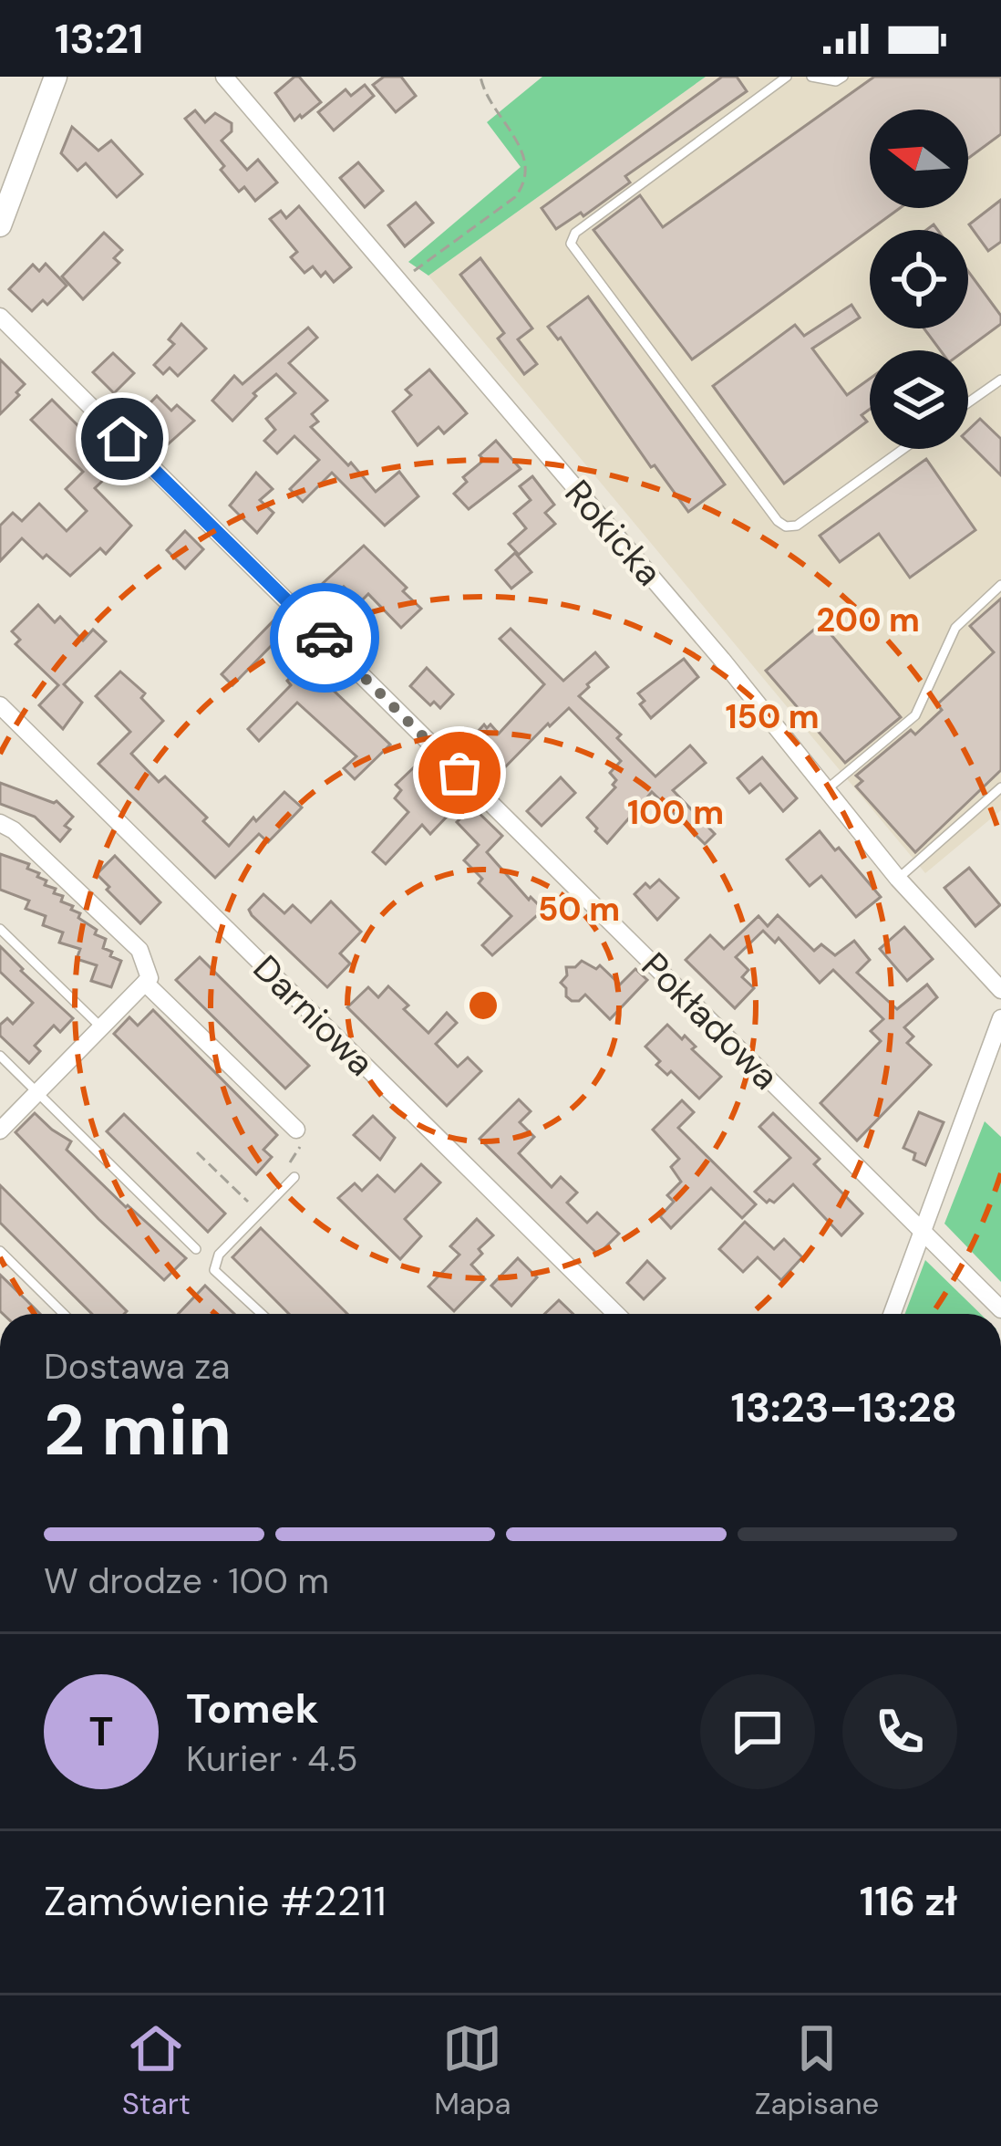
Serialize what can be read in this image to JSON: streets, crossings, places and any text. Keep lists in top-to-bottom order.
{
  "streets": {
    "street": ["Rokicka", "Darniowa", "Pokładowa"]
  },
  "north": "left",
  "page": {
    "status": "13:21",
    "heading": ["2 min", "Dostawa za", "13:23–13:28"],
    "panel": [
      "Tomek",
      "Kurier · 4.5",
      "Zamówienie #2211",
      "116 zł"
    ],
    "bar": "W drodze · 100 m",
    "round": "T",
    "tabs": ["Start", "Mapa", "Zapisane"]
  },
  "rings": [
    "200 m",
    "150 m",
    "100 m",
    "50 m"
  ]
}
